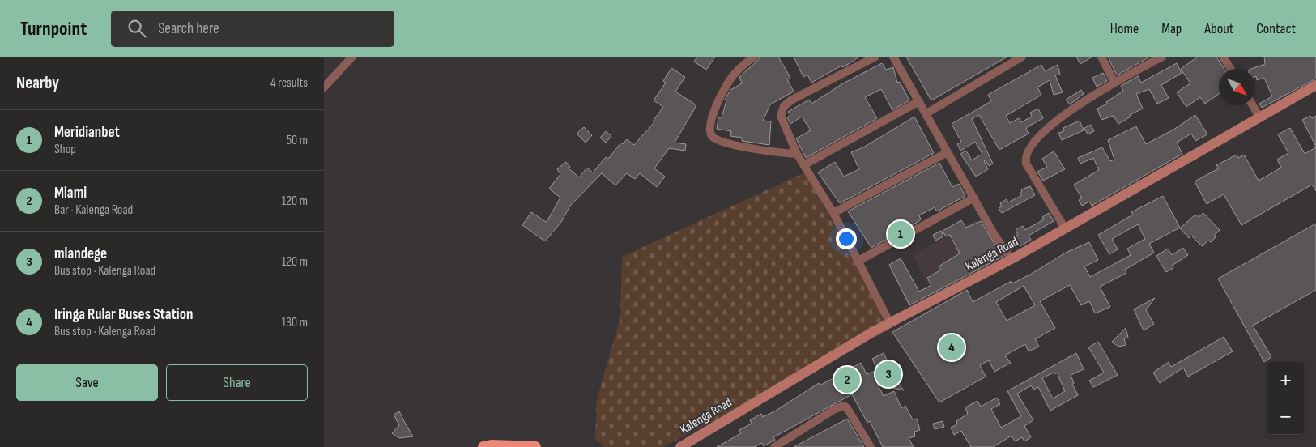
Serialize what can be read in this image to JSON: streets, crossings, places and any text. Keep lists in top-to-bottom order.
{
  "streets": {
    "main road": ["Kalenga Road"]
  },
  "north": "bottom right",
  "page": {
    "header": "Turnpoint",
    "search": "Search here",
    "nav": [
      "Home",
      "Map",
      "About",
      "Contact"
    ],
    "heading": ["Nearby", "4 results"],
    "list": [
      {
        "mark": "1",
        "name": "Meridianbet",
        "note": "Shop",
        "value": "50 m"
      },
      {
        "mark": "2",
        "name": "Miami",
        "note": "Bar · Kalenga Road",
        "value": "120 m"
      },
      {
        "mark": "3",
        "name": "mlandege",
        "note": "Bus stop · Kalenga Road",
        "value": "120 m"
      },
      {
        "mark": "4",
        "name": "Iringa Rular Buses Station",
        "note": "Bus stop · Kalenga Road",
        "value": "130 m"
      }
    ],
    "pins": [
      "1",
      "4",
      "3",
      "2"
    ],
    "buttons": ["Save", "Share"],
    "map_buttons": ["+", "−"]
  }
}
